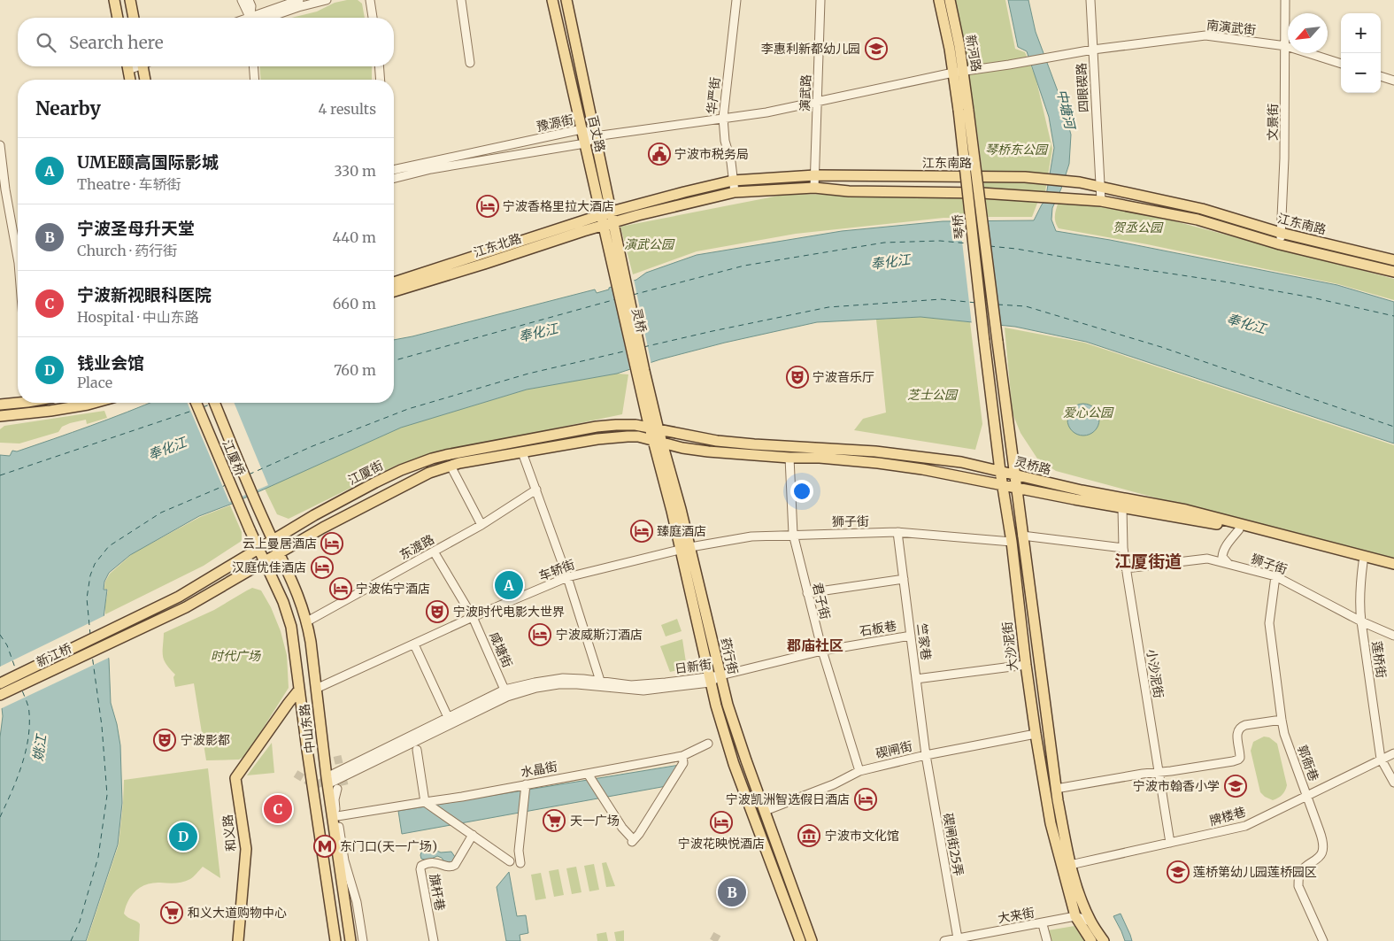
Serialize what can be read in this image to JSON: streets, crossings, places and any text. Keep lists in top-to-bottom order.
{
  "streets": {
    "main road": [
      "新河路",
      "百丈路",
      "江东南路",
      "琴桥",
      "江东北路",
      "灵桥",
      "江厦桥",
      "灵桥路",
      "江厦街",
      "大沙泥街",
      "新江桥",
      "药行街",
      "中山东路",
      "和义路"
    ],
    "street": [
      "南演武街",
      "四眼碶路",
      "演武路",
      "华严街",
      "文景街",
      "豫源街",
      "狮子街",
      "东渡路",
      "车轿街",
      "君子街",
      "石板巷",
      "竺家巷",
      "咸塘街",
      "莲桥街",
      "日新街",
      "小沙泥街",
      "碶闸街",
      "郭衙巷",
      "水晶街",
      "牌楼巷",
      "碶闸街25弄",
      "旗杆巷",
      "大来街"
    ]
  },
  "crossings": [
    ["南演武街", "新河路"],
    ["南演武街", "四眼碶路"],
    ["南演武街", "演武路"],
    ["南演武街", "华严街"],
    ["南演武街", "文景街"],
    ["南演武街", "豫源街"],
    ["南演武街", "百丈路"],
    ["新河路", "琴桥"],
    ["四眼碶路", "江东南路"],
    ["演武路", "江东南路"],
    ["华严街", "江东南路"],
    ["文景街", "江东南路"],
    ["豫源街", "百丈路"],
    ["百丈路", "江东南路"],
    ["百丈路", "江东北路"],
    ["百丈路", "灵桥"],
    ["江东南路", "江东北路"],
    ["琴桥", "灵桥路"],
    ["琴桥", "大沙泥街"],
    ["灵桥", "药行街"],
    ["江厦桥", "中山东路"],
    ["灵桥路", "江厦街"],
    ["灵桥路", "君子街"],
    ["灵桥路", "大沙泥街"],
    ["灵桥路", "药行街"],
    ["灵桥路", "莲桥街"],
    ["灵桥路", "小沙泥街"],
    ["江厦街", "新江桥"],
    ["江厦街", "药行街"],
    ["江厦街", "中山东路"],
    ["狮子街", "车轿街"],
    ["狮子街", "君子街"],
    ["狮子街", "竺家巷"],
    ["狮子街", "大沙泥街"],
    ["狮子街", "药行街"],
    ["狮子街", "莲桥街"],
    ["狮子街", "小沙泥街"],
    ["狮子街", "郭衙巷"],
    ["东渡路", "咸塘街"],
    ["东渡路", "中山东路"],
    ["车轿街", "咸塘街"],
    ["车轿街", "药行街"],
    ["车轿街", "中山东路"],
    ["君子街", "石板巷"],
    ["君子街", "碶闸街"],
    ["石板巷", "竺家巷"],
    ["石板巷", "药行街"],
    ["石板巷", "日新街"],
    ["竺家巷", "碶闸街"],
    ["竺家巷", "碶闸街25弄"],
    ["大沙泥街", "碶闸街"],
    ["大沙泥街", "大来街"],
    ["咸塘街", "日新街"],
    ["新江桥", "中山东路"],
    ["药行街", "日新街"],
    ["药行街", "碶闸街"],
    ["莲桥街", "牌楼巷"],
    ["日新街", "中山东路"],
    ["小沙泥街", "牌楼巷"],
    ["中山东路", "和义路"],
    ["碶闸街", "碶闸街25弄"],
    ["郭衙巷", "牌楼巷"],
    ["碶闸街25弄", "大来街"]
  ],
  "districts": ["江厦街道", "郡庙社区"],
  "water": ["中塘河", "奉化江", "姚江"],
  "parks": [
    "琴桥东公园",
    "贺丞公园",
    "演武公园",
    "芝士公园",
    "爱心公园",
    "时代广场"
  ],
  "places": {
    "school or university": ["李惠利新都幼儿园", "宁波市翰香小学", "莲桥第幼儿园莲桥园区"],
    "public building": ["宁波市税务局"],
    "hotel": [
      "宁波香格里拉大酒店",
      "臻庭酒店",
      "云上曼居酒店",
      "汉庭优佳酒店",
      "宁波佑宁酒店",
      "宁波威斯汀酒店",
      "宁波凯洲智选假日酒店",
      "宁波花映悦酒店"
    ],
    "theatre": ["宁波音乐厅", "宁波时代电影大世界", "宁波影都"],
    "supermarket": ["天一广场", "和义大道购物中心"],
    "museum": ["宁波市文化馆"],
    "metro station": ["东门口(天一广场)"]
  },
  "north": "bottom left",
  "page": {
    "map_buttons": ["+", "−"],
    "search": "Search here",
    "heading": ["Nearby", "4 results"],
    "list": [
      {
        "mark": "A",
        "name": "UME颐高国际影城",
        "note": "Theatre · 车轿街",
        "value": "330 m"
      },
      {
        "mark": "B",
        "name": "宁波圣母升天堂",
        "note": "Church · 药行街",
        "value": "440 m"
      },
      {
        "mark": "C",
        "name": "宁波新视眼科医院",
        "note": "Hospital · 中山东路",
        "value": "660 m"
      },
      {
        "mark": "D",
        "name": "钱业会馆",
        "note": "Place",
        "value": "760 m"
      }
    ],
    "pins": [
      "A",
      "C",
      "D",
      "B"
    ]
  }
}
